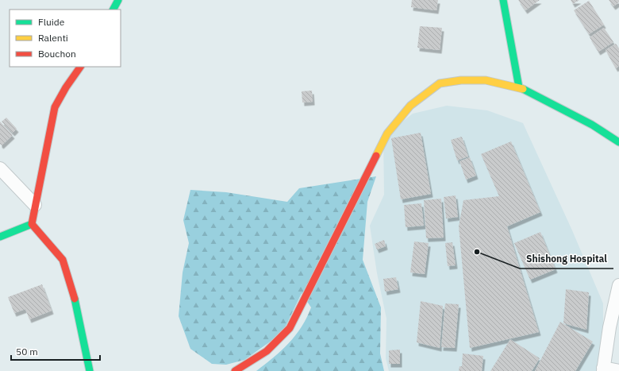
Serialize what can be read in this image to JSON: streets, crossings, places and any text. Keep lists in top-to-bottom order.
{
  "places": ["Shishong Hospital"],
  "legend": ["Fluide", "Ralenti", "Bouchon"],
  "scale_bar": "50 m"
}
